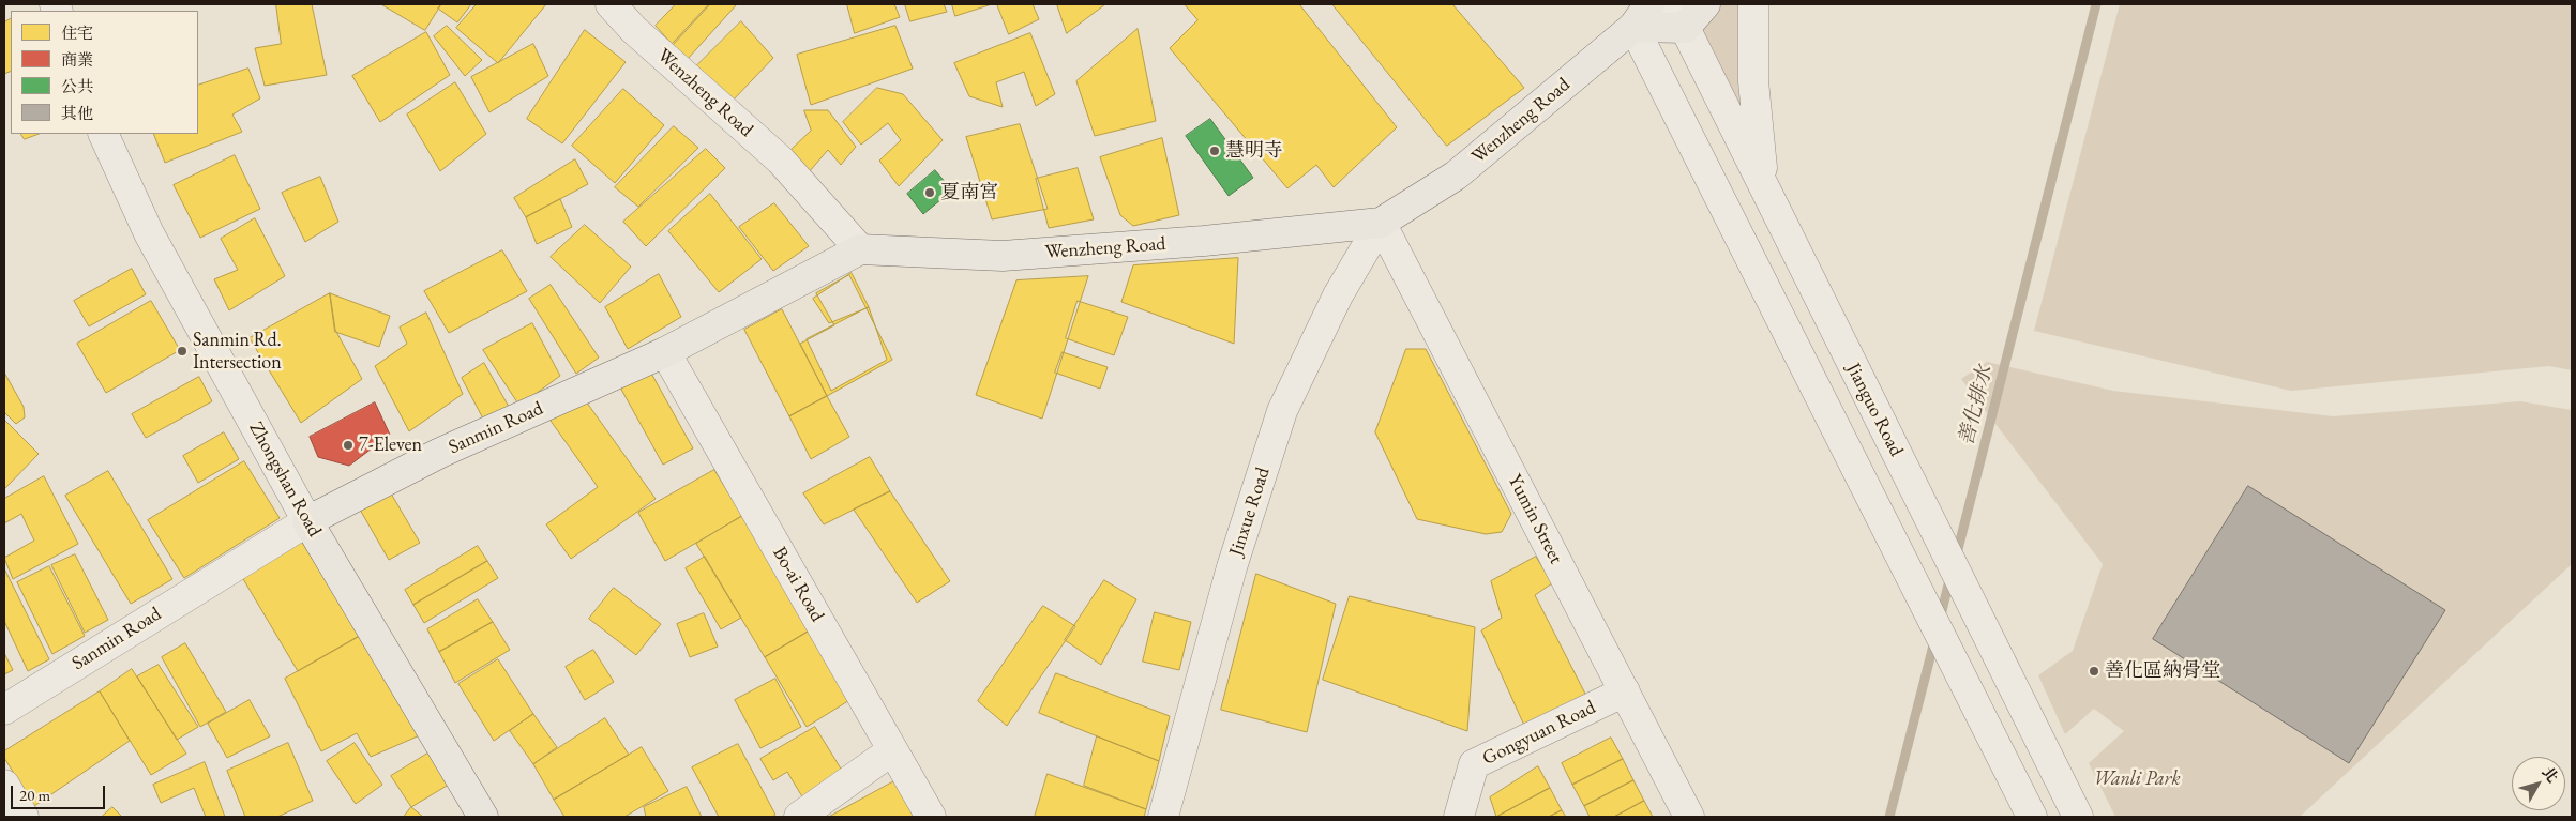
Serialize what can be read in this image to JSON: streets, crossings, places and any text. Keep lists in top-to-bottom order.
{
  "streets": {
    "main road": ["Wenzheng Road", "Sanmin Road", "Zhongshan Road"],
    "street": [
      "Jianguo Road",
      "Jinxue Road",
      "Yumin Street",
      "Bo-ai Road",
      "Gongyuan Road"
    ]
  },
  "crossings": [
    ["Wenzheng Road", "Sanmin Road"],
    ["Wenzheng Road", "Jinxue Road"],
    ["Wenzheng Road", "Yumin Street"],
    ["Sanmin Road", "Zhongshan Road"],
    ["Sanmin Road", "Bo-ai Road"],
    ["Jinxue Road", "Yumin Street"],
    ["Yumin Street", "Gongyuan Road"]
  ],
  "water": ["善化排水"],
  "parks": ["Wanli Park"],
  "places": [
    "慧明寺",
    "夏南宮",
    "Sanmin Rd. Intersection",
    "7-Eleven",
    "善化區納骨堂"
  ],
  "legend": [
    "住宅",
    "商業",
    "公共",
    "其他"
  ],
  "scale_bar": "20 m",
  "north": "top right"
}
